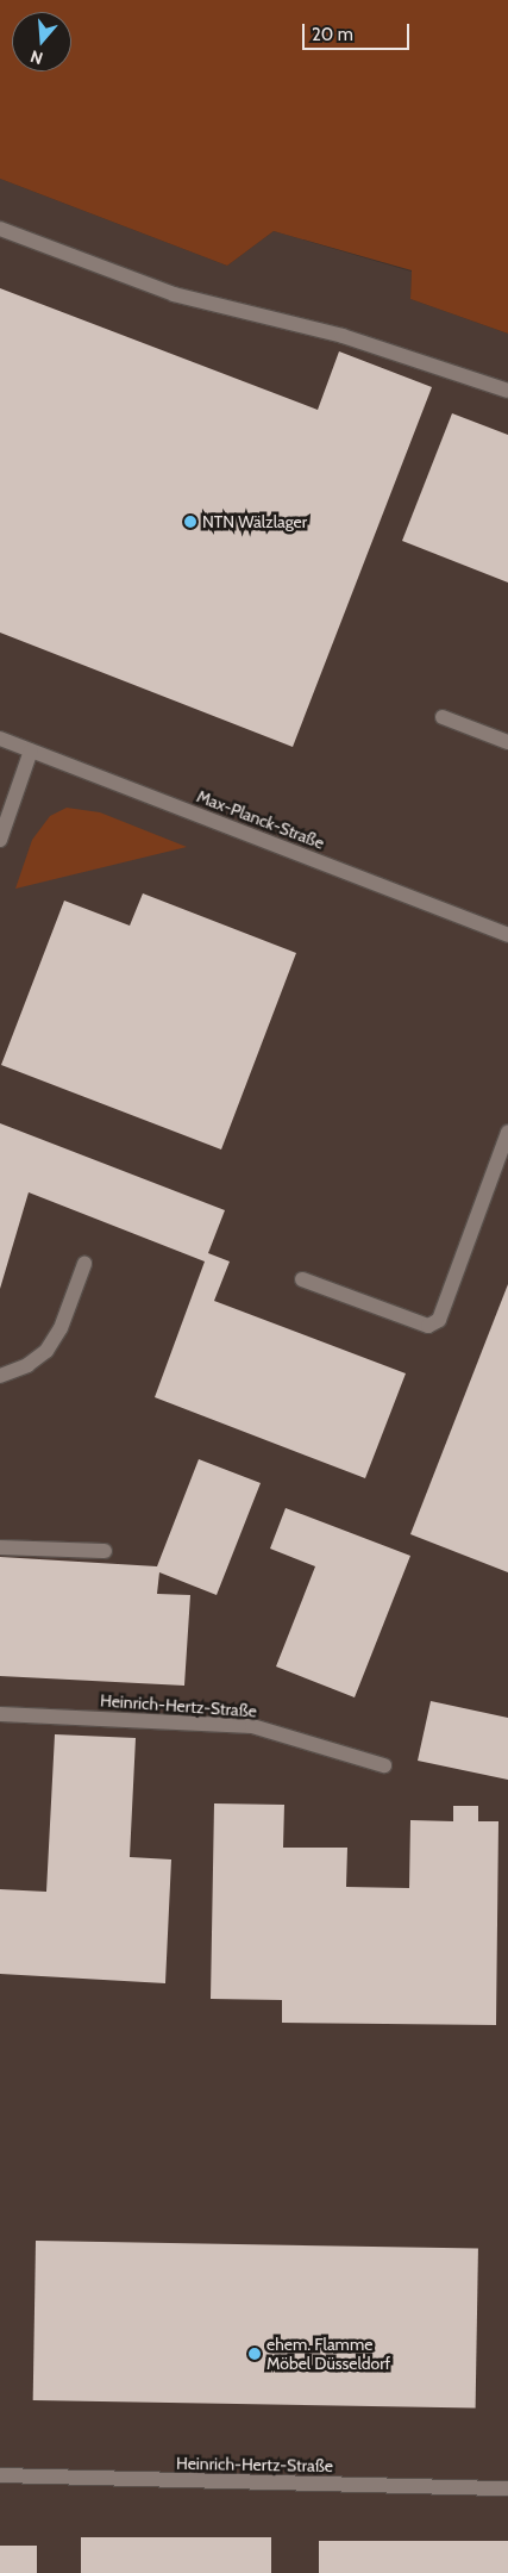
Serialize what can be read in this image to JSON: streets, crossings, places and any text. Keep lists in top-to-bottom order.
{
  "streets": {
    "street": ["Max-Planck-Straße", "Heinrich-Hertz-Straße"]
  },
  "places": ["NTN Wälzlager", "ehem. Flamme Möbel Düsseldorf"],
  "scale_bar": "20 m",
  "north": "bottom"
}
